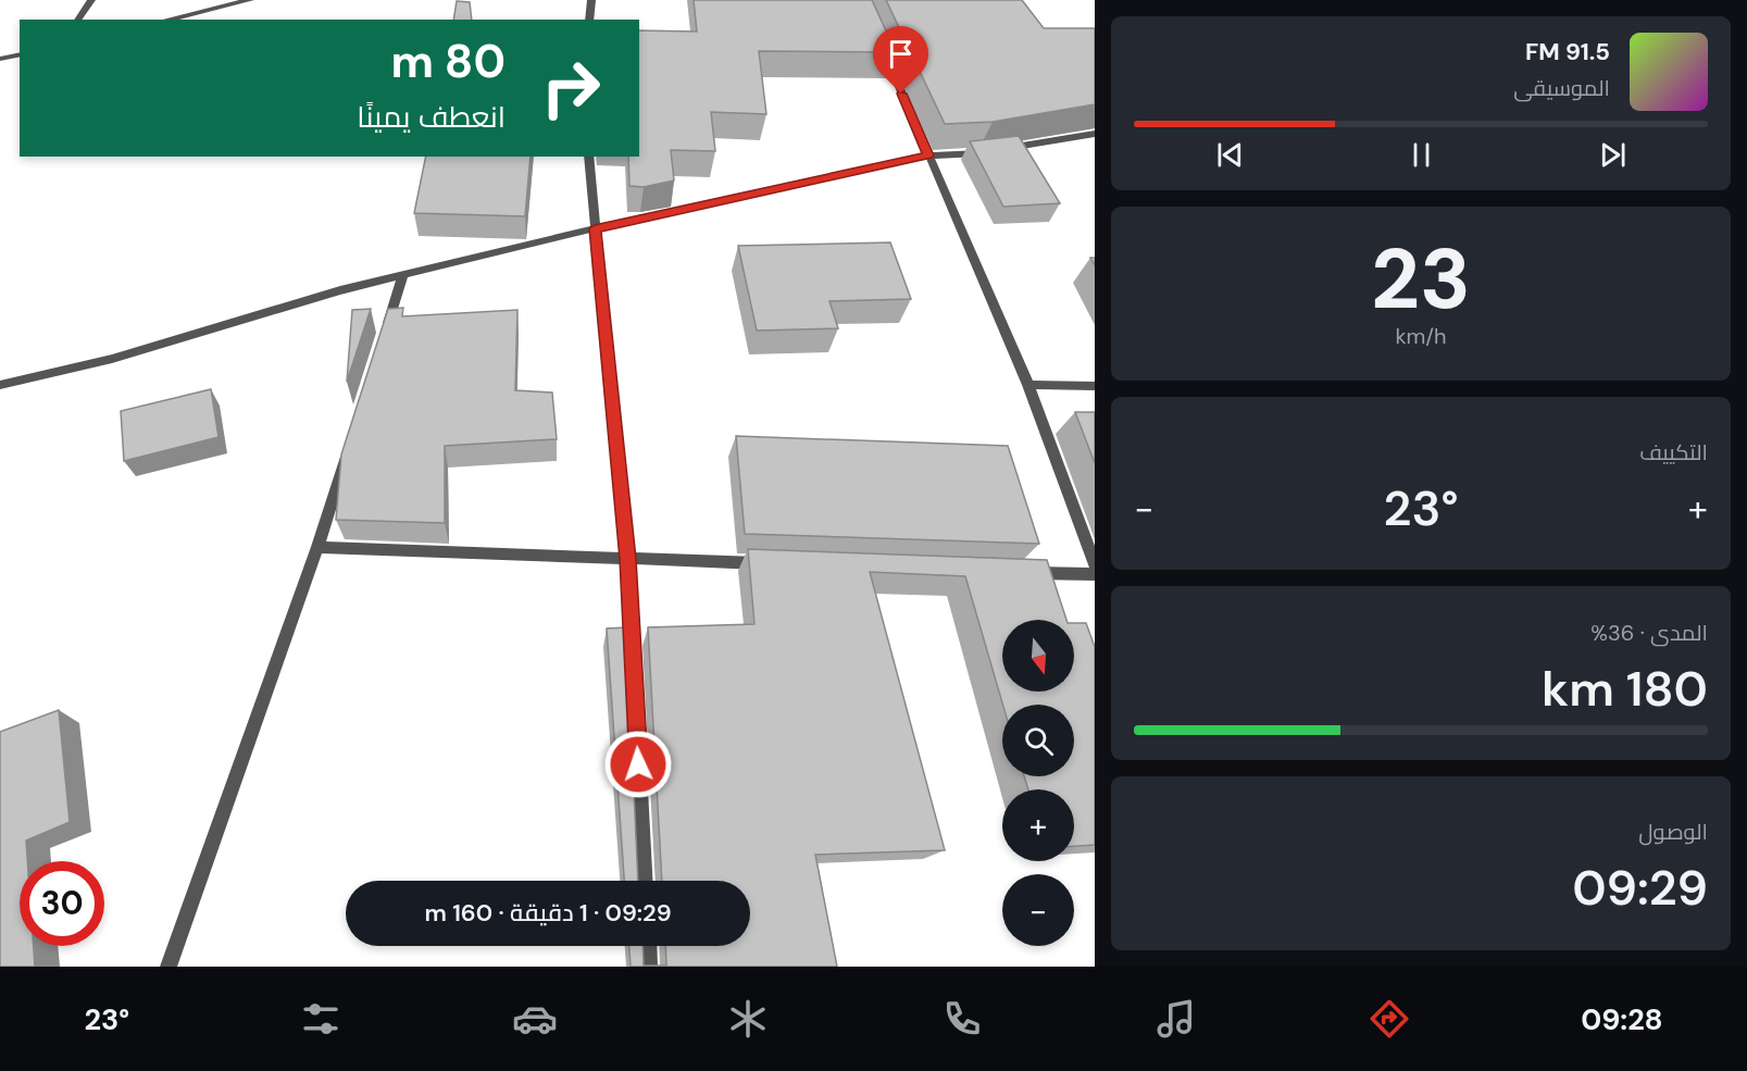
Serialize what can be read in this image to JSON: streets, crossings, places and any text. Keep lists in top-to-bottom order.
{
  "north": "bottom",
  "page": {
    "turn": ["80 m", "انعطف يمينًا"],
    "song": ["91.5 FM", "الموسيقى"],
    "tile": [
      ["23", "km/h"],
      "التكييف",
      ["المدى · 36%", "180 km"],
      ["الوصول", "09:29"]
    ],
    "heat": ["−", "23°", "+"],
    "map_buttons": ["+", "−"],
    "limit": "30",
    "trip": "09:29 · 1 دقيقة · 160 m",
    "tabs": ["09:28", "23°"]
  }
}
